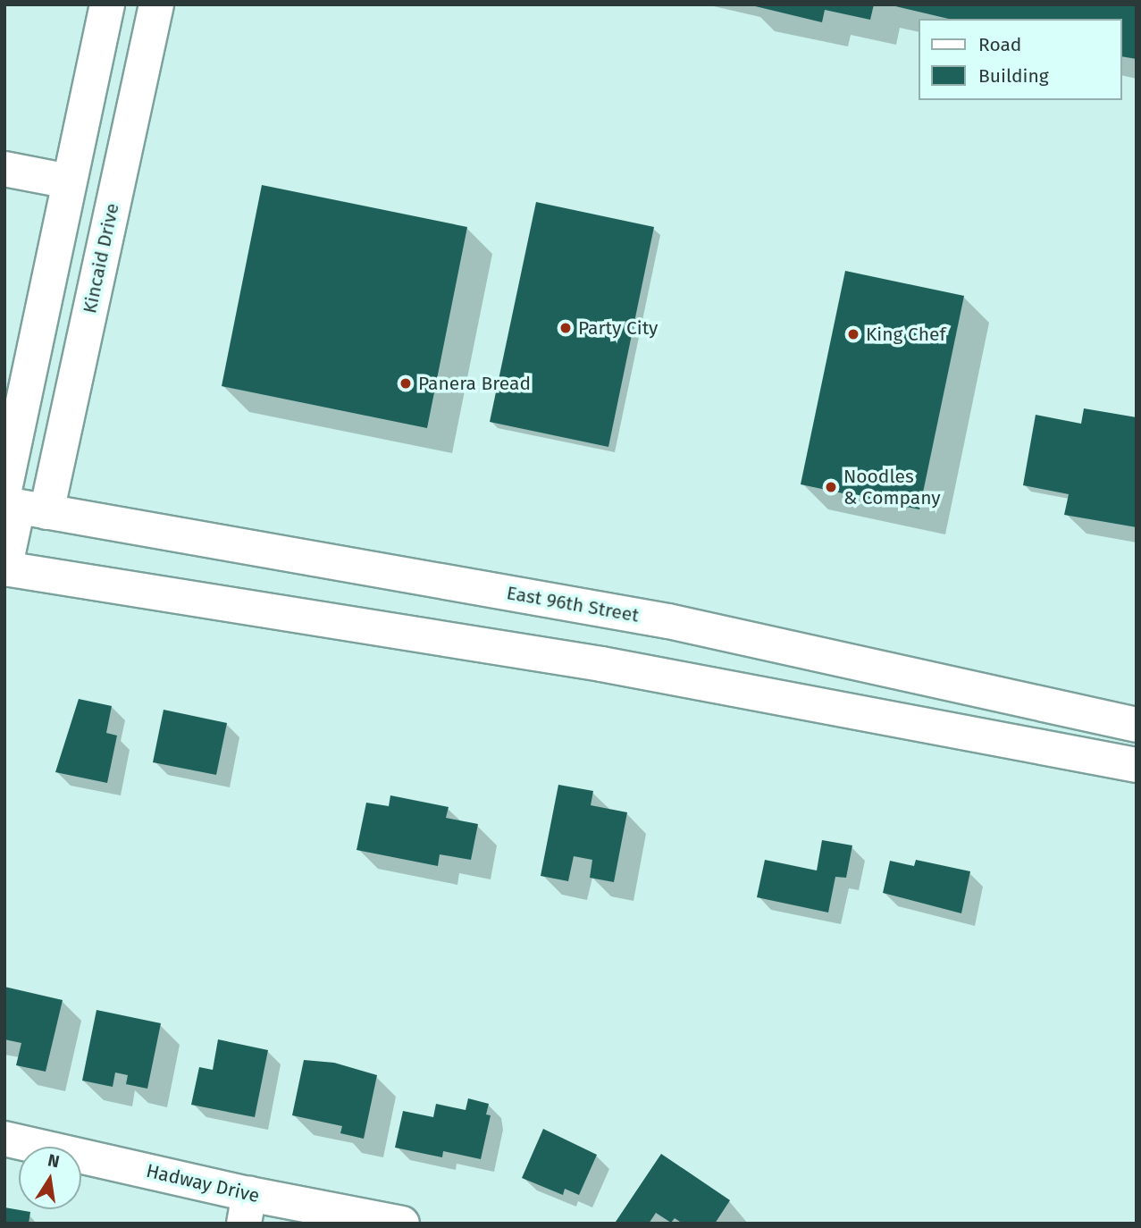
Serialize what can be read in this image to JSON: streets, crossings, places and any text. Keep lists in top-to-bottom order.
{
  "streets": {
    "main road": ["Kincaid Drive", "East 96th Street", "Hadway Drive"]
  },
  "crossings": [
    ["Kincaid Drive", "East 96th Street"]
  ],
  "places": [
    "Party City",
    "King Chef",
    "Panera Bread",
    "Noodles & Company"
  ],
  "legend": ["Road", "Building"],
  "north": "top"
}
